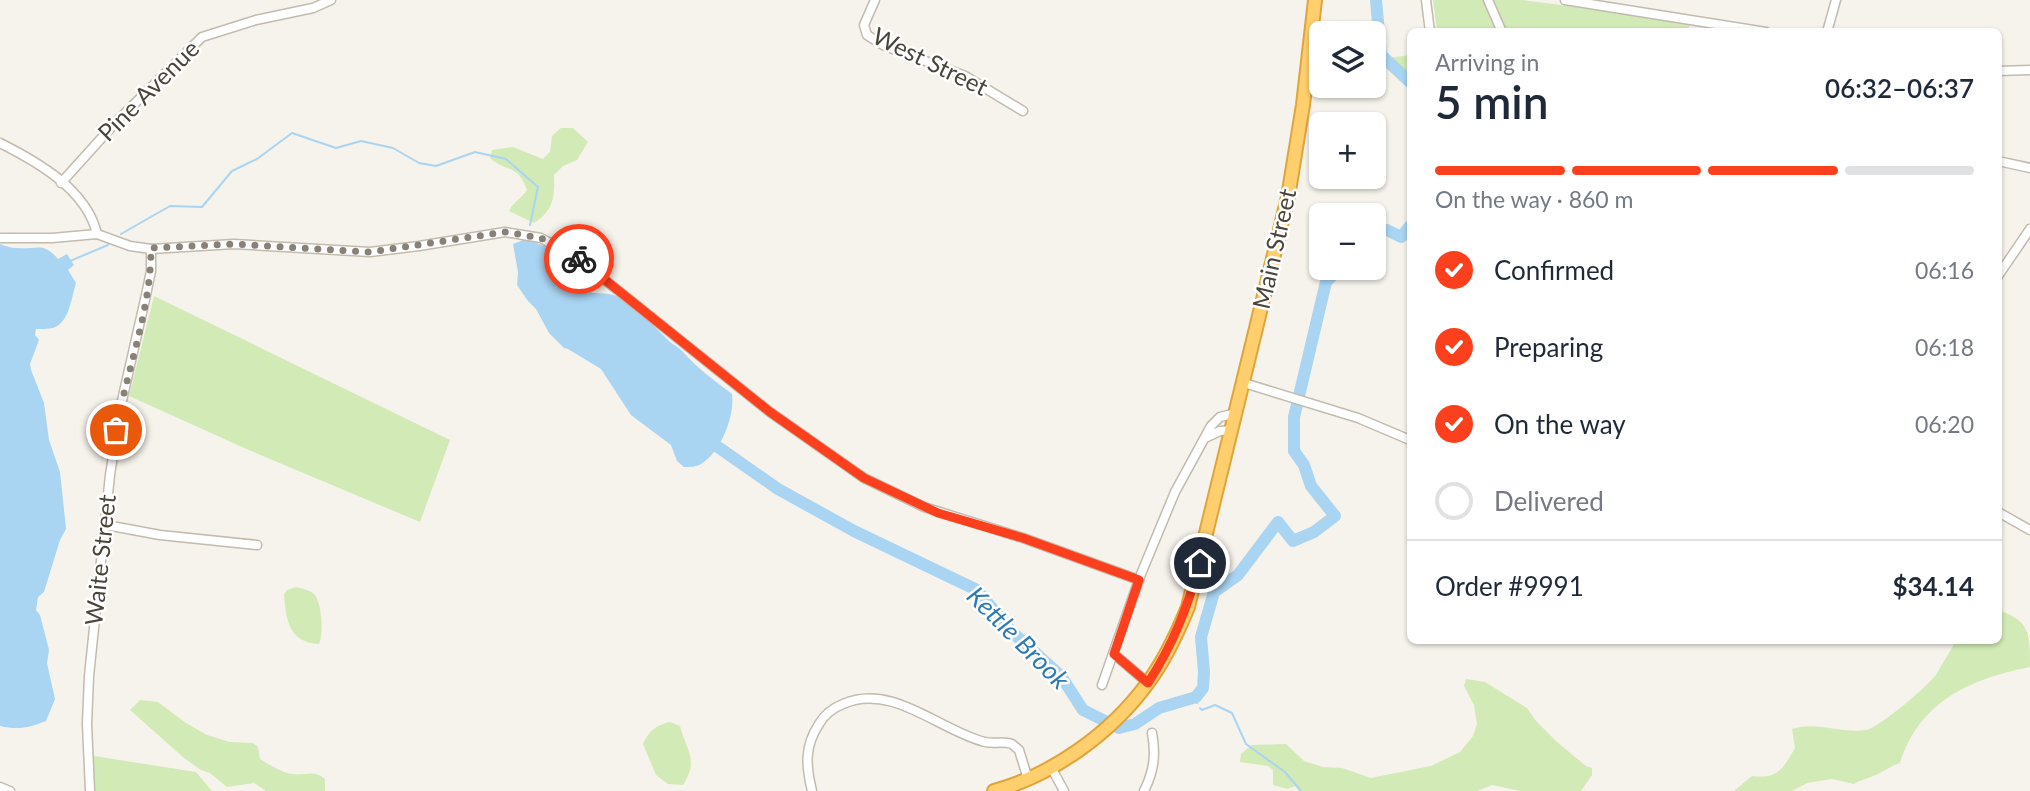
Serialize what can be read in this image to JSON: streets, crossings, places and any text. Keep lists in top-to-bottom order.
{
  "streets": {
    "highway": ["Main Street"],
    "street": ["West Street", "Pine Avenue", "Waite Street"]
  },
  "water": ["Kettle Brook"],
  "page": {
    "map_buttons": ["+", "−"],
    "heading": ["5 min", "Arriving in", "06:32–06:37"],
    "panel": ["Order #9991", "$34.14"],
    "bar": "On the way · 860 m",
    "list": [
      ["Confirmed", "06:16"],
      ["Preparing", "06:18"],
      ["On the way", "06:20"],
      "Delivered"
    ]
  }
}
